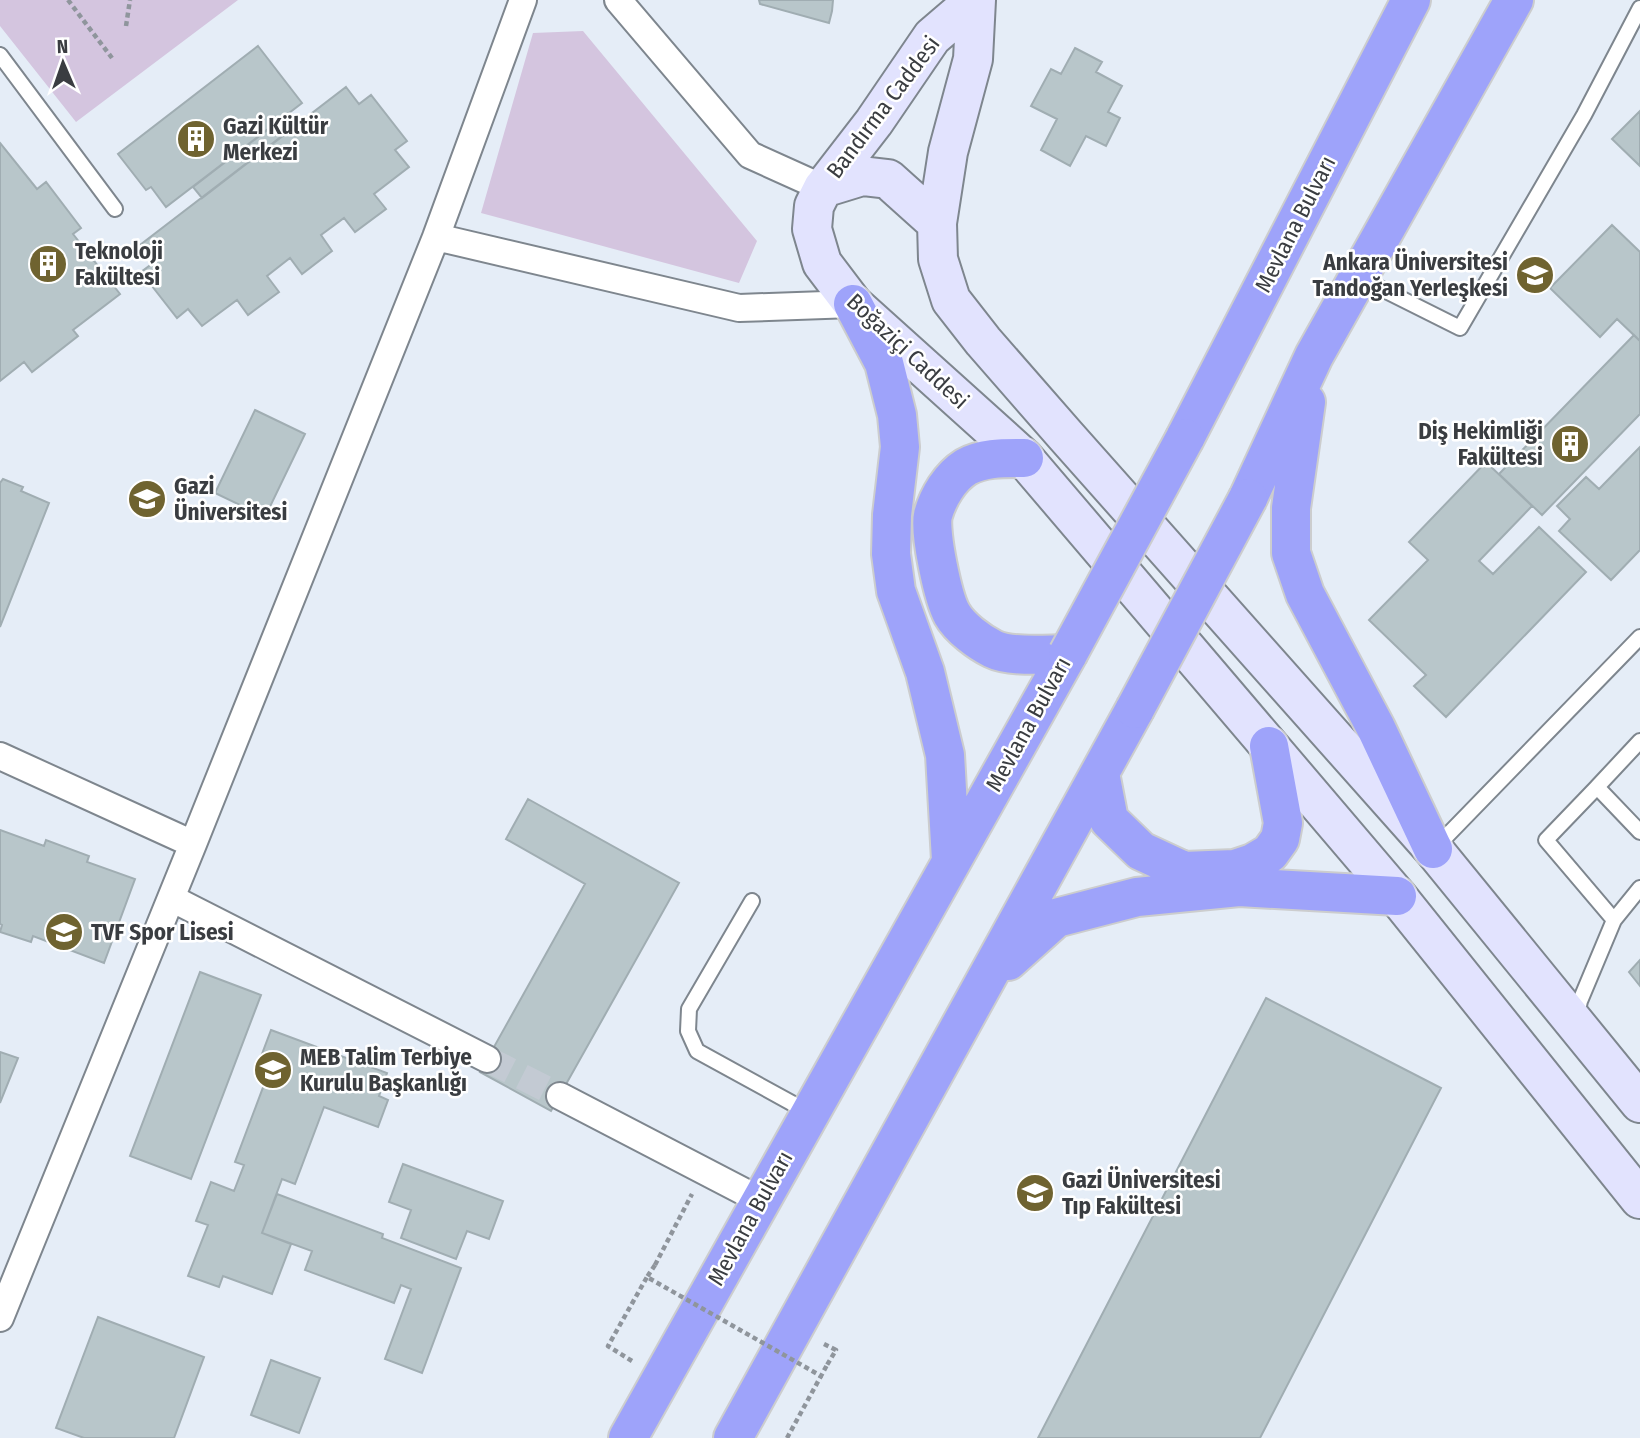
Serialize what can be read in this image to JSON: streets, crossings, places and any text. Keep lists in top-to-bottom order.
{
  "streets": {
    "highway": ["Mevlana Bulvarı"],
    "main road": ["Bandırma Caddesi", "Boğaziçi Caddesi"]
  },
  "crossings": [
    ["Bandırma Caddesi", "Boğaziçi Caddesi"]
  ],
  "places": {
    "building": ["Gazi Kültür Merkezi", "Teknoloji Fakültesi", "Diş Hekimliği Fakültesi"],
    "school or university": [
      "Ankara Üniversitesi Tandoğan Yerleşkesi",
      "Gazi Üniversitesi",
      "TVF Spor Lisesi",
      "MEB Talim Terbiye Kurulu Başkanlığı",
      "Gazi Üniversitesi Tıp Fakültesi"
    ]
  },
  "north": "top"
}
